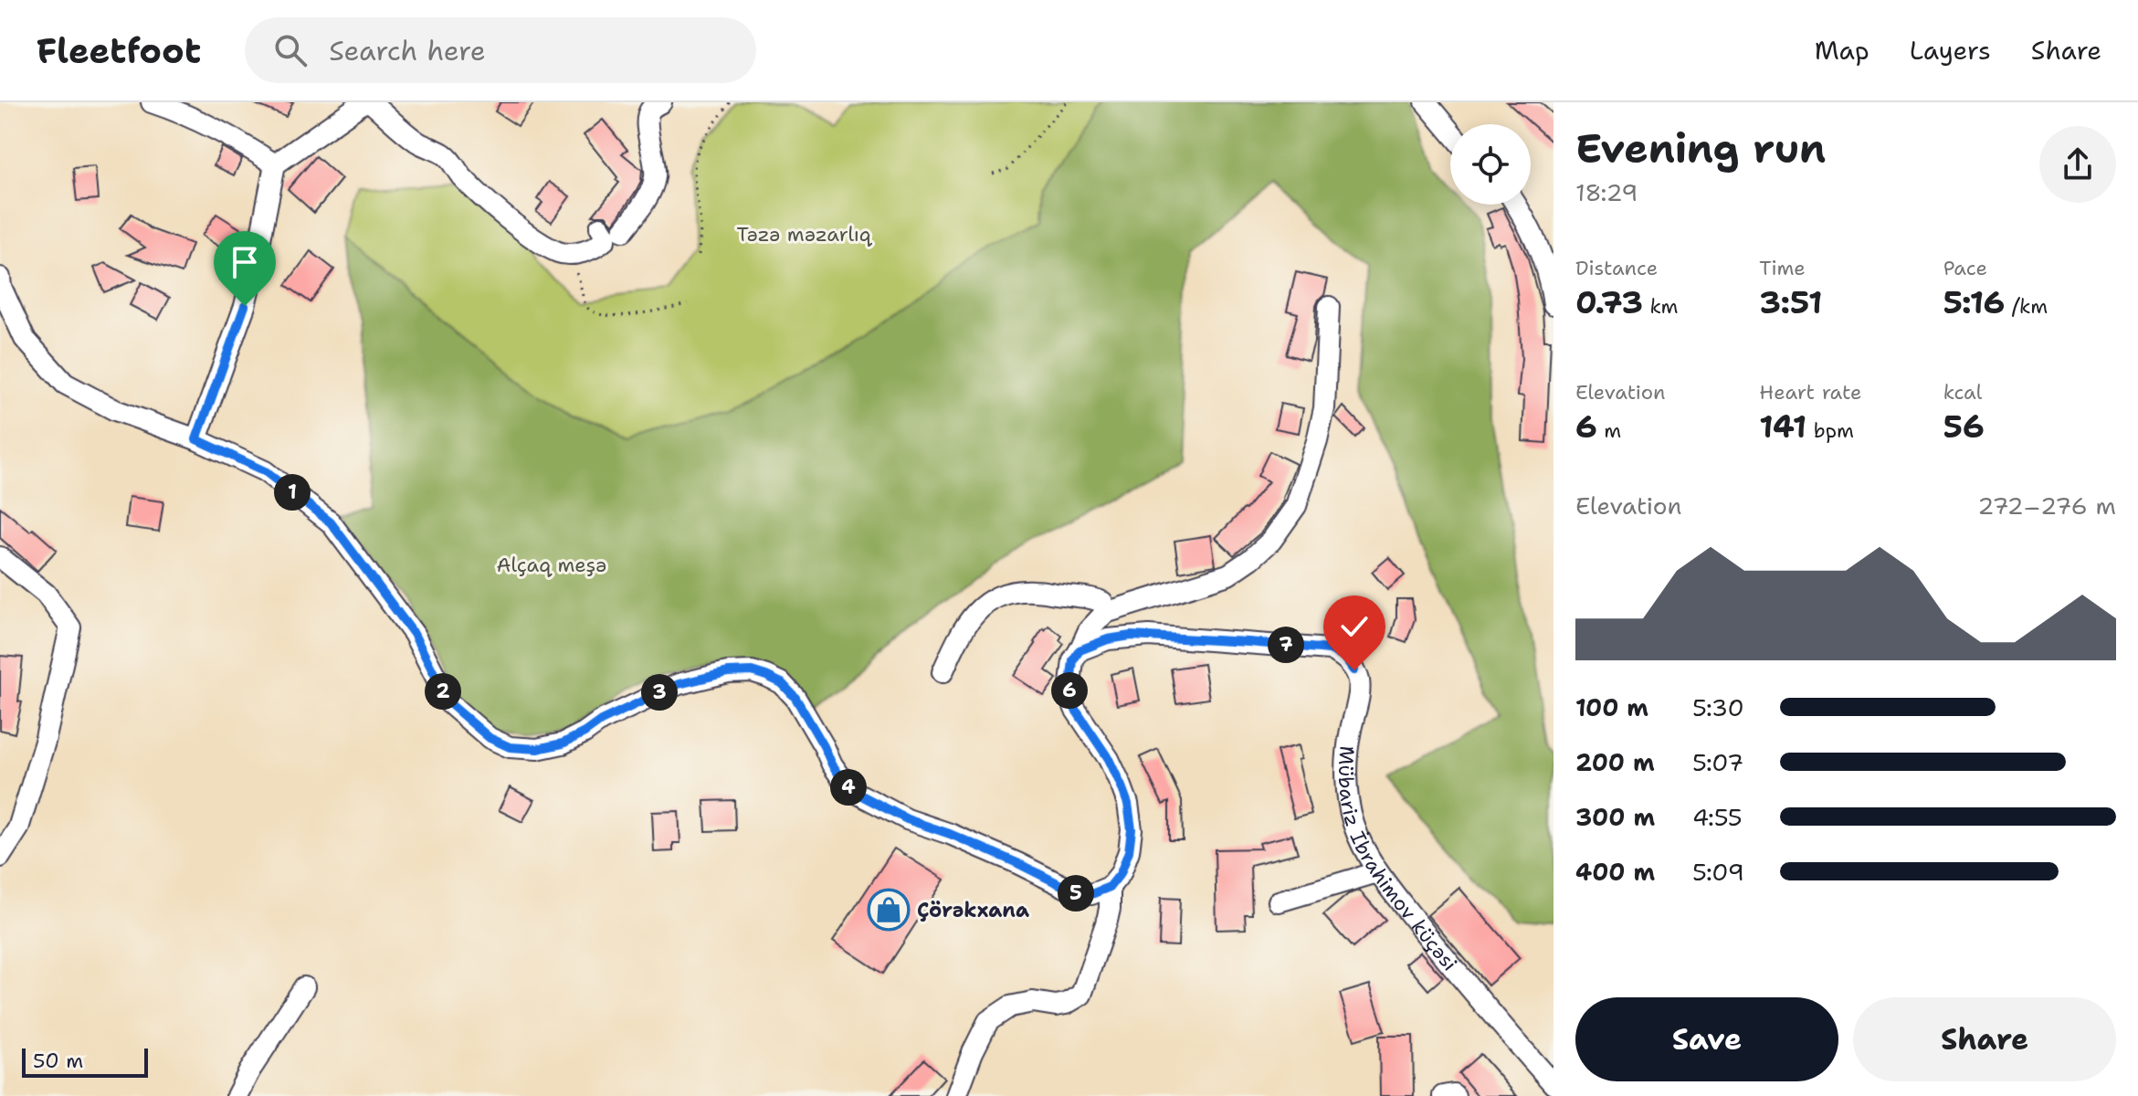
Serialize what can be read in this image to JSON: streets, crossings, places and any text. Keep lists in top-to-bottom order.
{
  "streets": {
    "street": ["Mübariz İbrahimov küçəsi"]
  },
  "parks": ["Təzə məzarlıq", "Alçaq meşə"],
  "places": {
    "shop": ["Çörəkxana"]
  },
  "scale_bar": "50 m",
  "page": {
    "header": "Fleetfoot",
    "search": "Search here",
    "nav": ["Map", "Layers", "Share"],
    "heading": ["Evening run", "18:29"],
    "stats": [
      ["Distance", "0.73 km"],
      ["Time", "3:51"],
      ["Pace", "5:16 /km"],
      ["Elevation", "6 m"],
      ["Heart rate", "141 bpm"],
      ["kcal", "56"]
    ],
    "pins": [
      "1",
      "7",
      "6",
      "2",
      "3",
      "4",
      "5"
    ],
    "chart": ["Elevation", "272–276 m"],
    "list": [
      {
        "name": "100 m",
        "note": "5:30"
      },
      {
        "name": "200 m",
        "note": "5:07"
      },
      {
        "name": "300 m",
        "note": "4:55"
      },
      {
        "name": "400 m",
        "note": "5:09"
      }
    ],
    "buttons": ["Save", "Share"],
    "scale": "50 m"
  }
}
